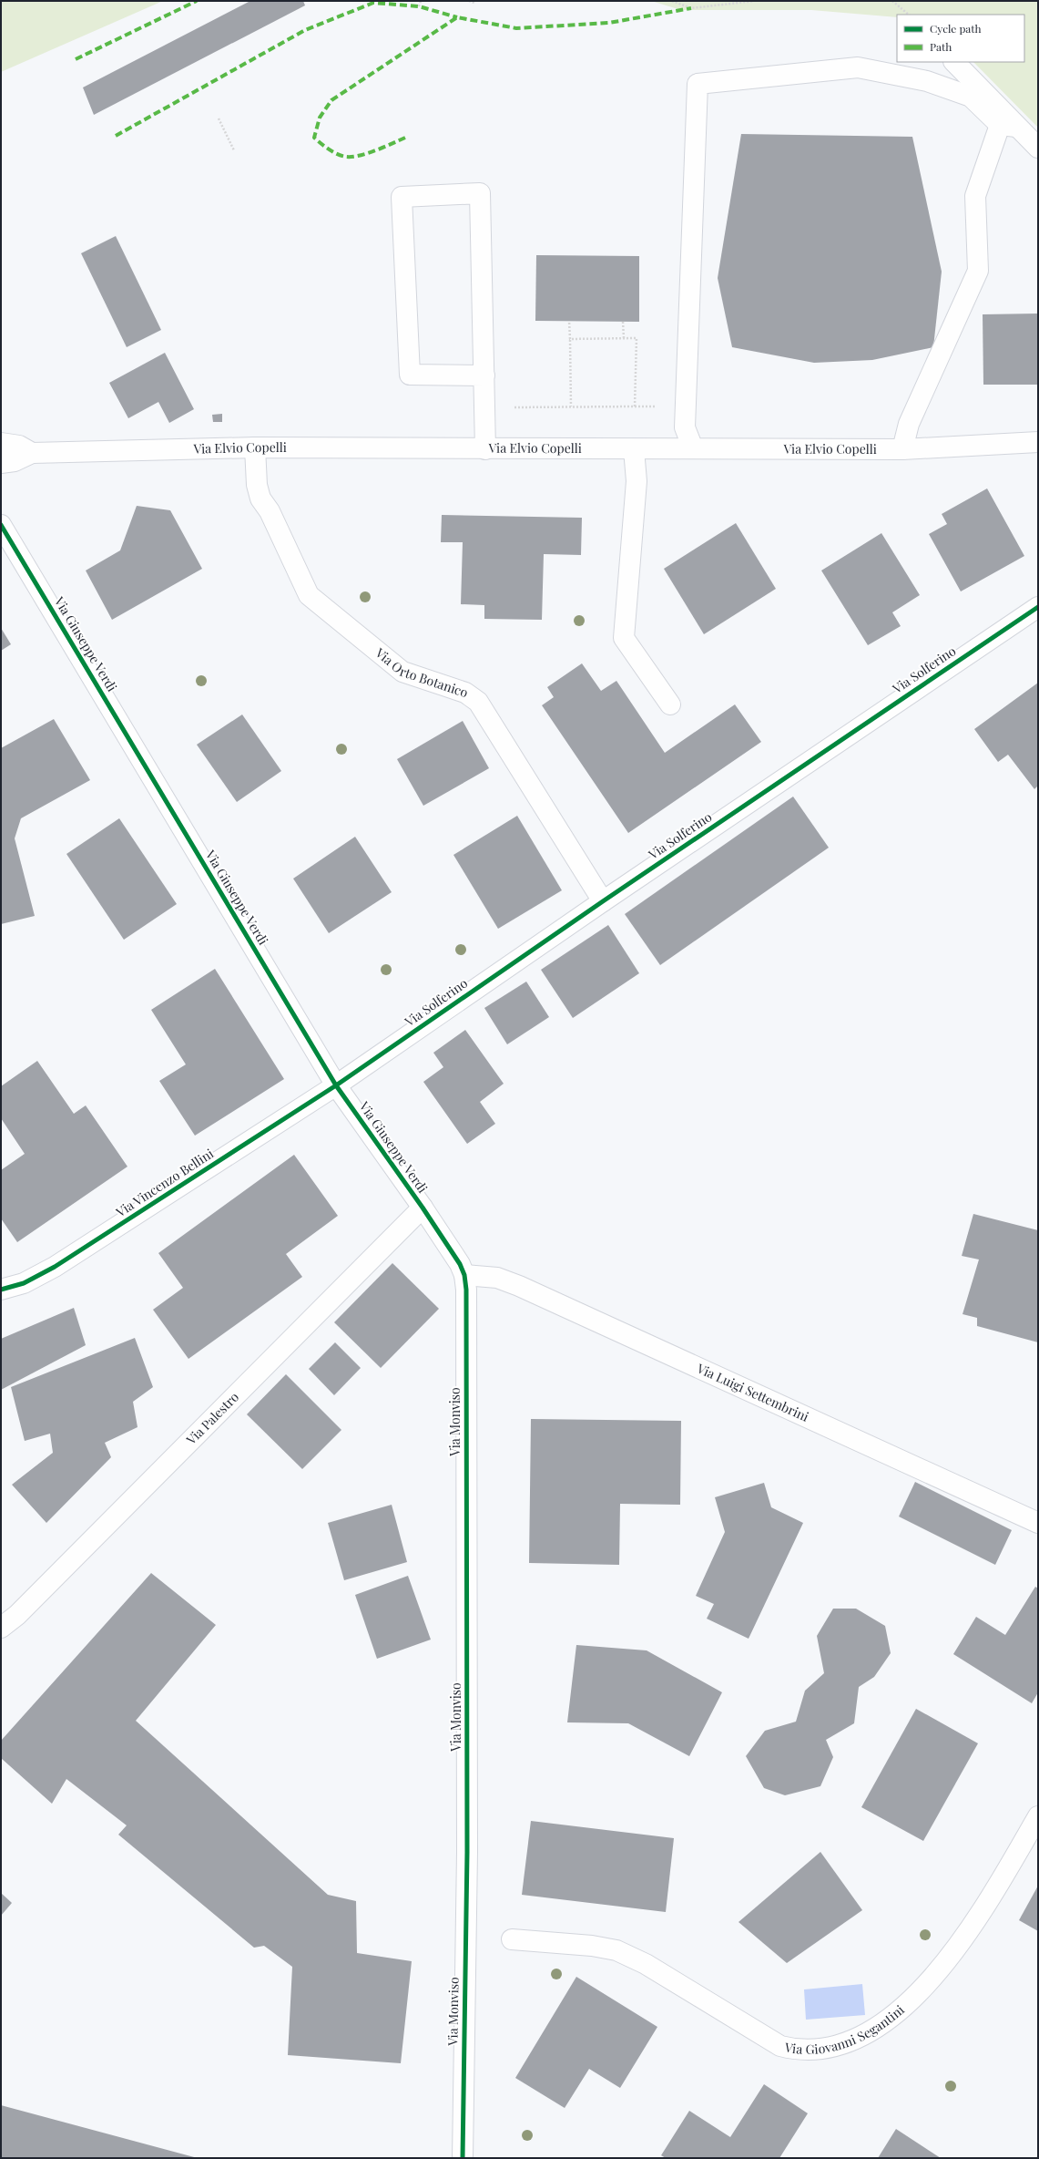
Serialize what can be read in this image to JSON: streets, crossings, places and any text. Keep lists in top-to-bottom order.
{
  "streets": {
    "street": [
      "Via Elvio Copelli",
      "Via Giuseppe Verdi",
      "Via Solferino",
      "Via Orto Botanico",
      "Via Vincenzo Bellini",
      "Via Luigi Settembrini",
      "Via Palestro",
      "Via Monviso",
      "Via Giovanni Segantini"
    ]
  },
  "crossings": [
    ["Via Elvio Copelli", "Via Orto Botanico"],
    ["Via Giuseppe Verdi", "Via Solferino"],
    ["Via Giuseppe Verdi", "Via Vincenzo Bellini"],
    ["Via Giuseppe Verdi", "Via Luigi Settembrini"],
    ["Via Giuseppe Verdi", "Via Palestro"],
    ["Via Giuseppe Verdi", "Via Monviso"],
    ["Via Solferino", "Via Orto Botanico"],
    ["Via Solferino", "Via Vincenzo Bellini"],
    ["Via Luigi Settembrini", "Via Monviso"]
  ],
  "legend": ["Cycle path", "Path"]
}
